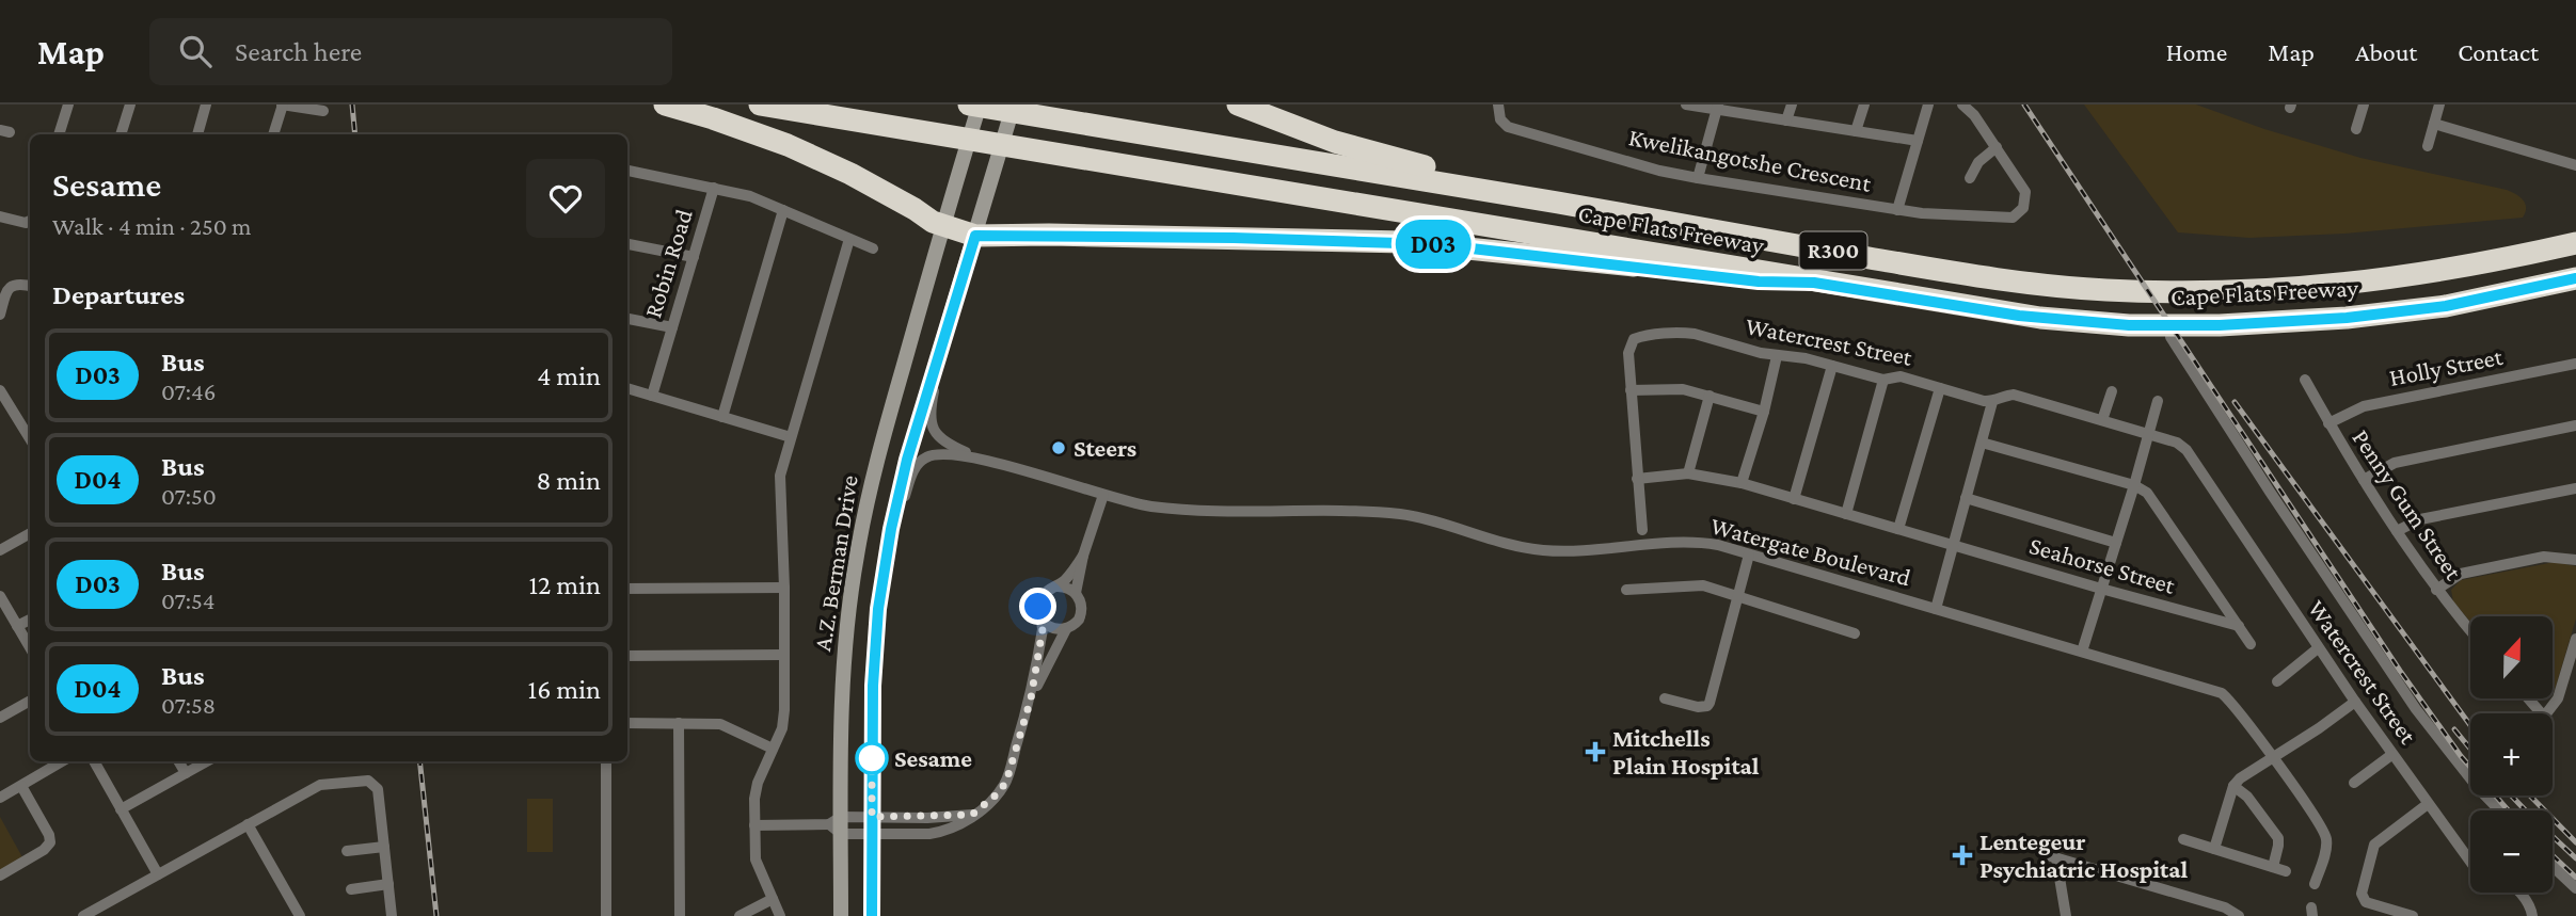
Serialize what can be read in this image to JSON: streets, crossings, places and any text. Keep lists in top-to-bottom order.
{
  "streets": {
    "highway": ["Cape Flats Freeway", "R300"],
    "main road": ["A.Z. Berman Drive"],
    "street": [
      "Kwelikangotshe Crescent",
      "Robin Road",
      "Watercrest Street",
      "Holly Street",
      "Penny Gum Street",
      "Watergate Boulevard",
      "Seahorse Street"
    ]
  },
  "crossings": [
    ["Holly Street", "Penny Gum Street"],
    ["Watergate Boulevard", "A.Z. Berman Drive"]
  ],
  "places": {
    "other": ["Steers", "Sesame"],
    "health": ["Mitchells Plain Hospital", "Lentegeur Psychiatric Hospital"]
  },
  "lines": ["bus line D03"],
  "north": "top",
  "page": {
    "header": "Map",
    "search": "Search here",
    "nav": [
      "Home",
      "Map",
      "About",
      "Contact"
    ],
    "on_map": "D03",
    "heading": [
      ["Sesame", "Walk · 4 min · 250 m"],
      "Departures"
    ],
    "list": [
      {
        "mark": "D03",
        "name": "Bus",
        "note": "07:46",
        "value": "4 min"
      },
      {
        "mark": "D04",
        "name": "Bus",
        "note": "07:50",
        "value": "8 min"
      },
      {
        "mark": "D03",
        "name": "Bus",
        "note": "07:54",
        "value": "12 min"
      },
      {
        "mark": "D04",
        "name": "Bus",
        "note": "07:58",
        "value": "16 min"
      }
    ],
    "map_buttons": ["+", "−"]
  }
}
